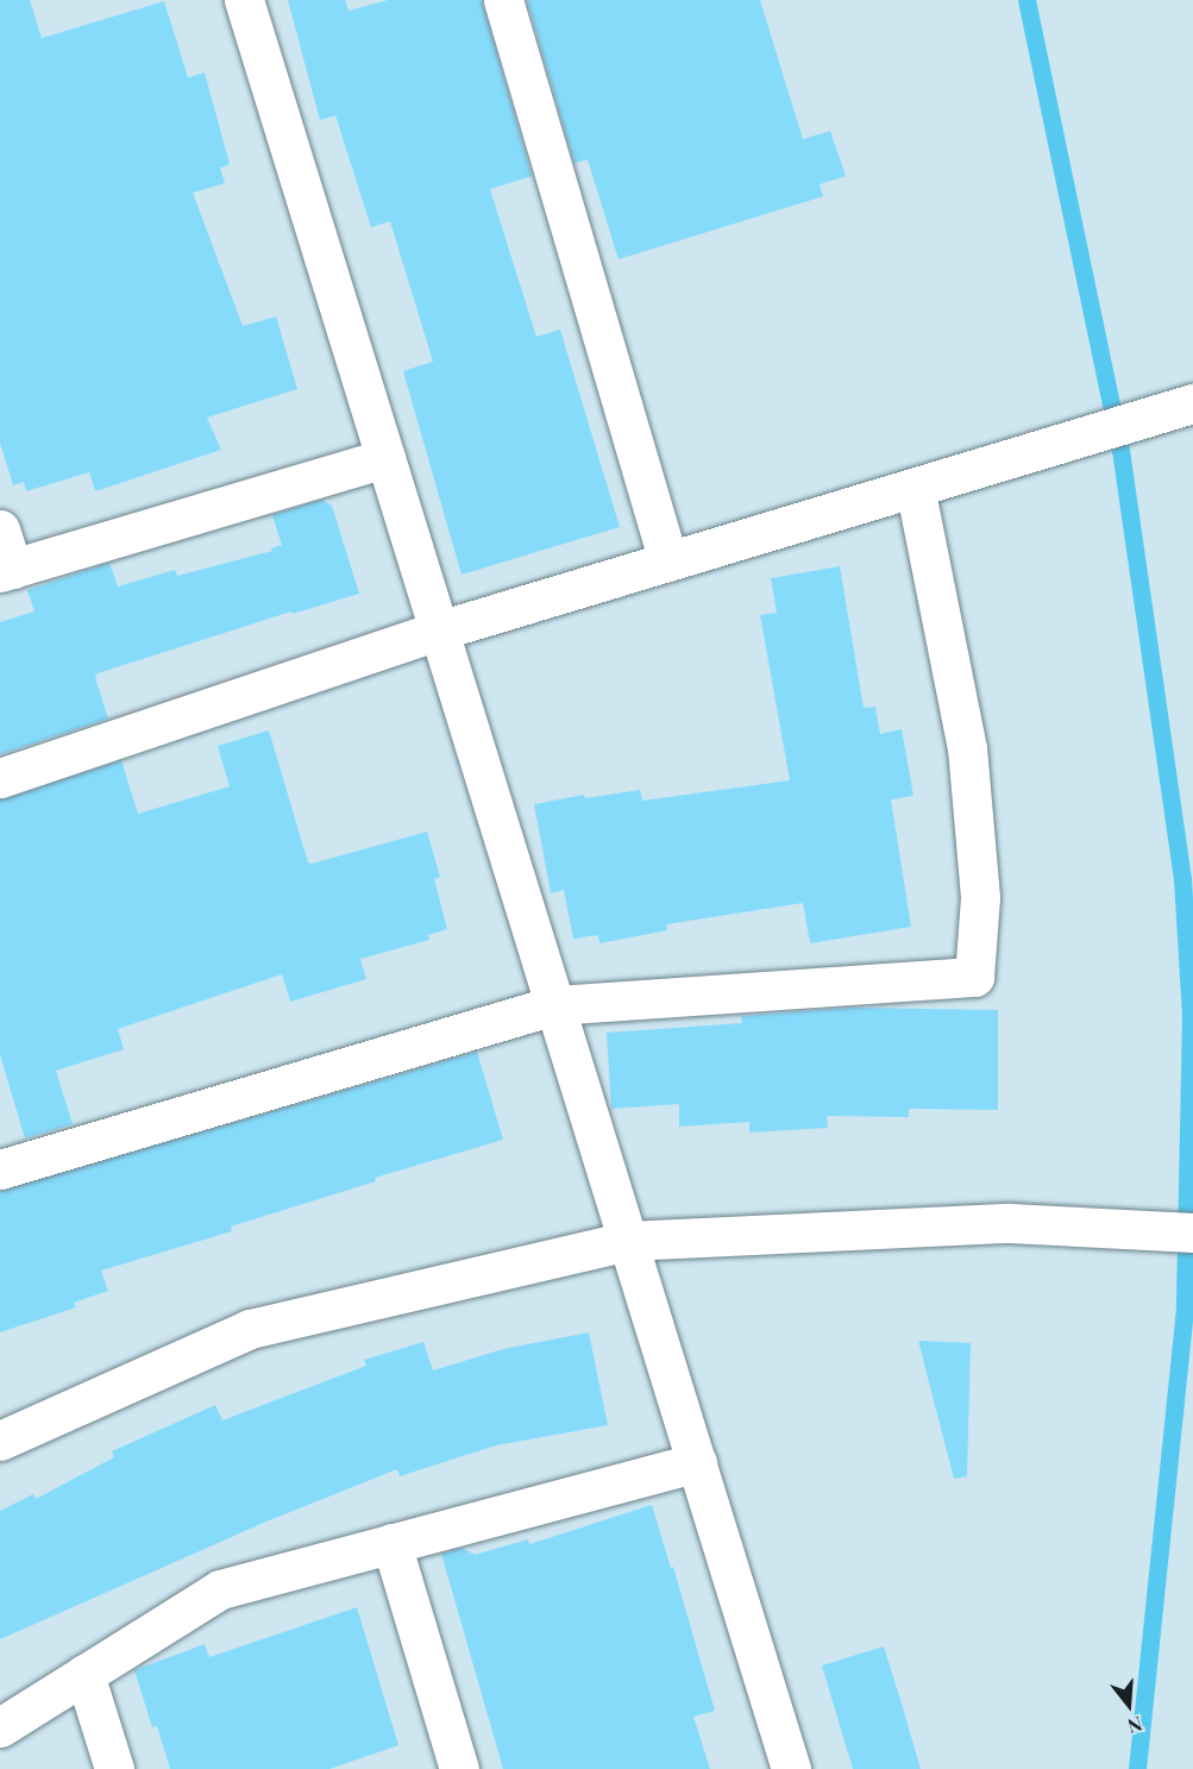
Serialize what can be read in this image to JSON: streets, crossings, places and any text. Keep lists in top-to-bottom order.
{
  "north": "bottom"
}
